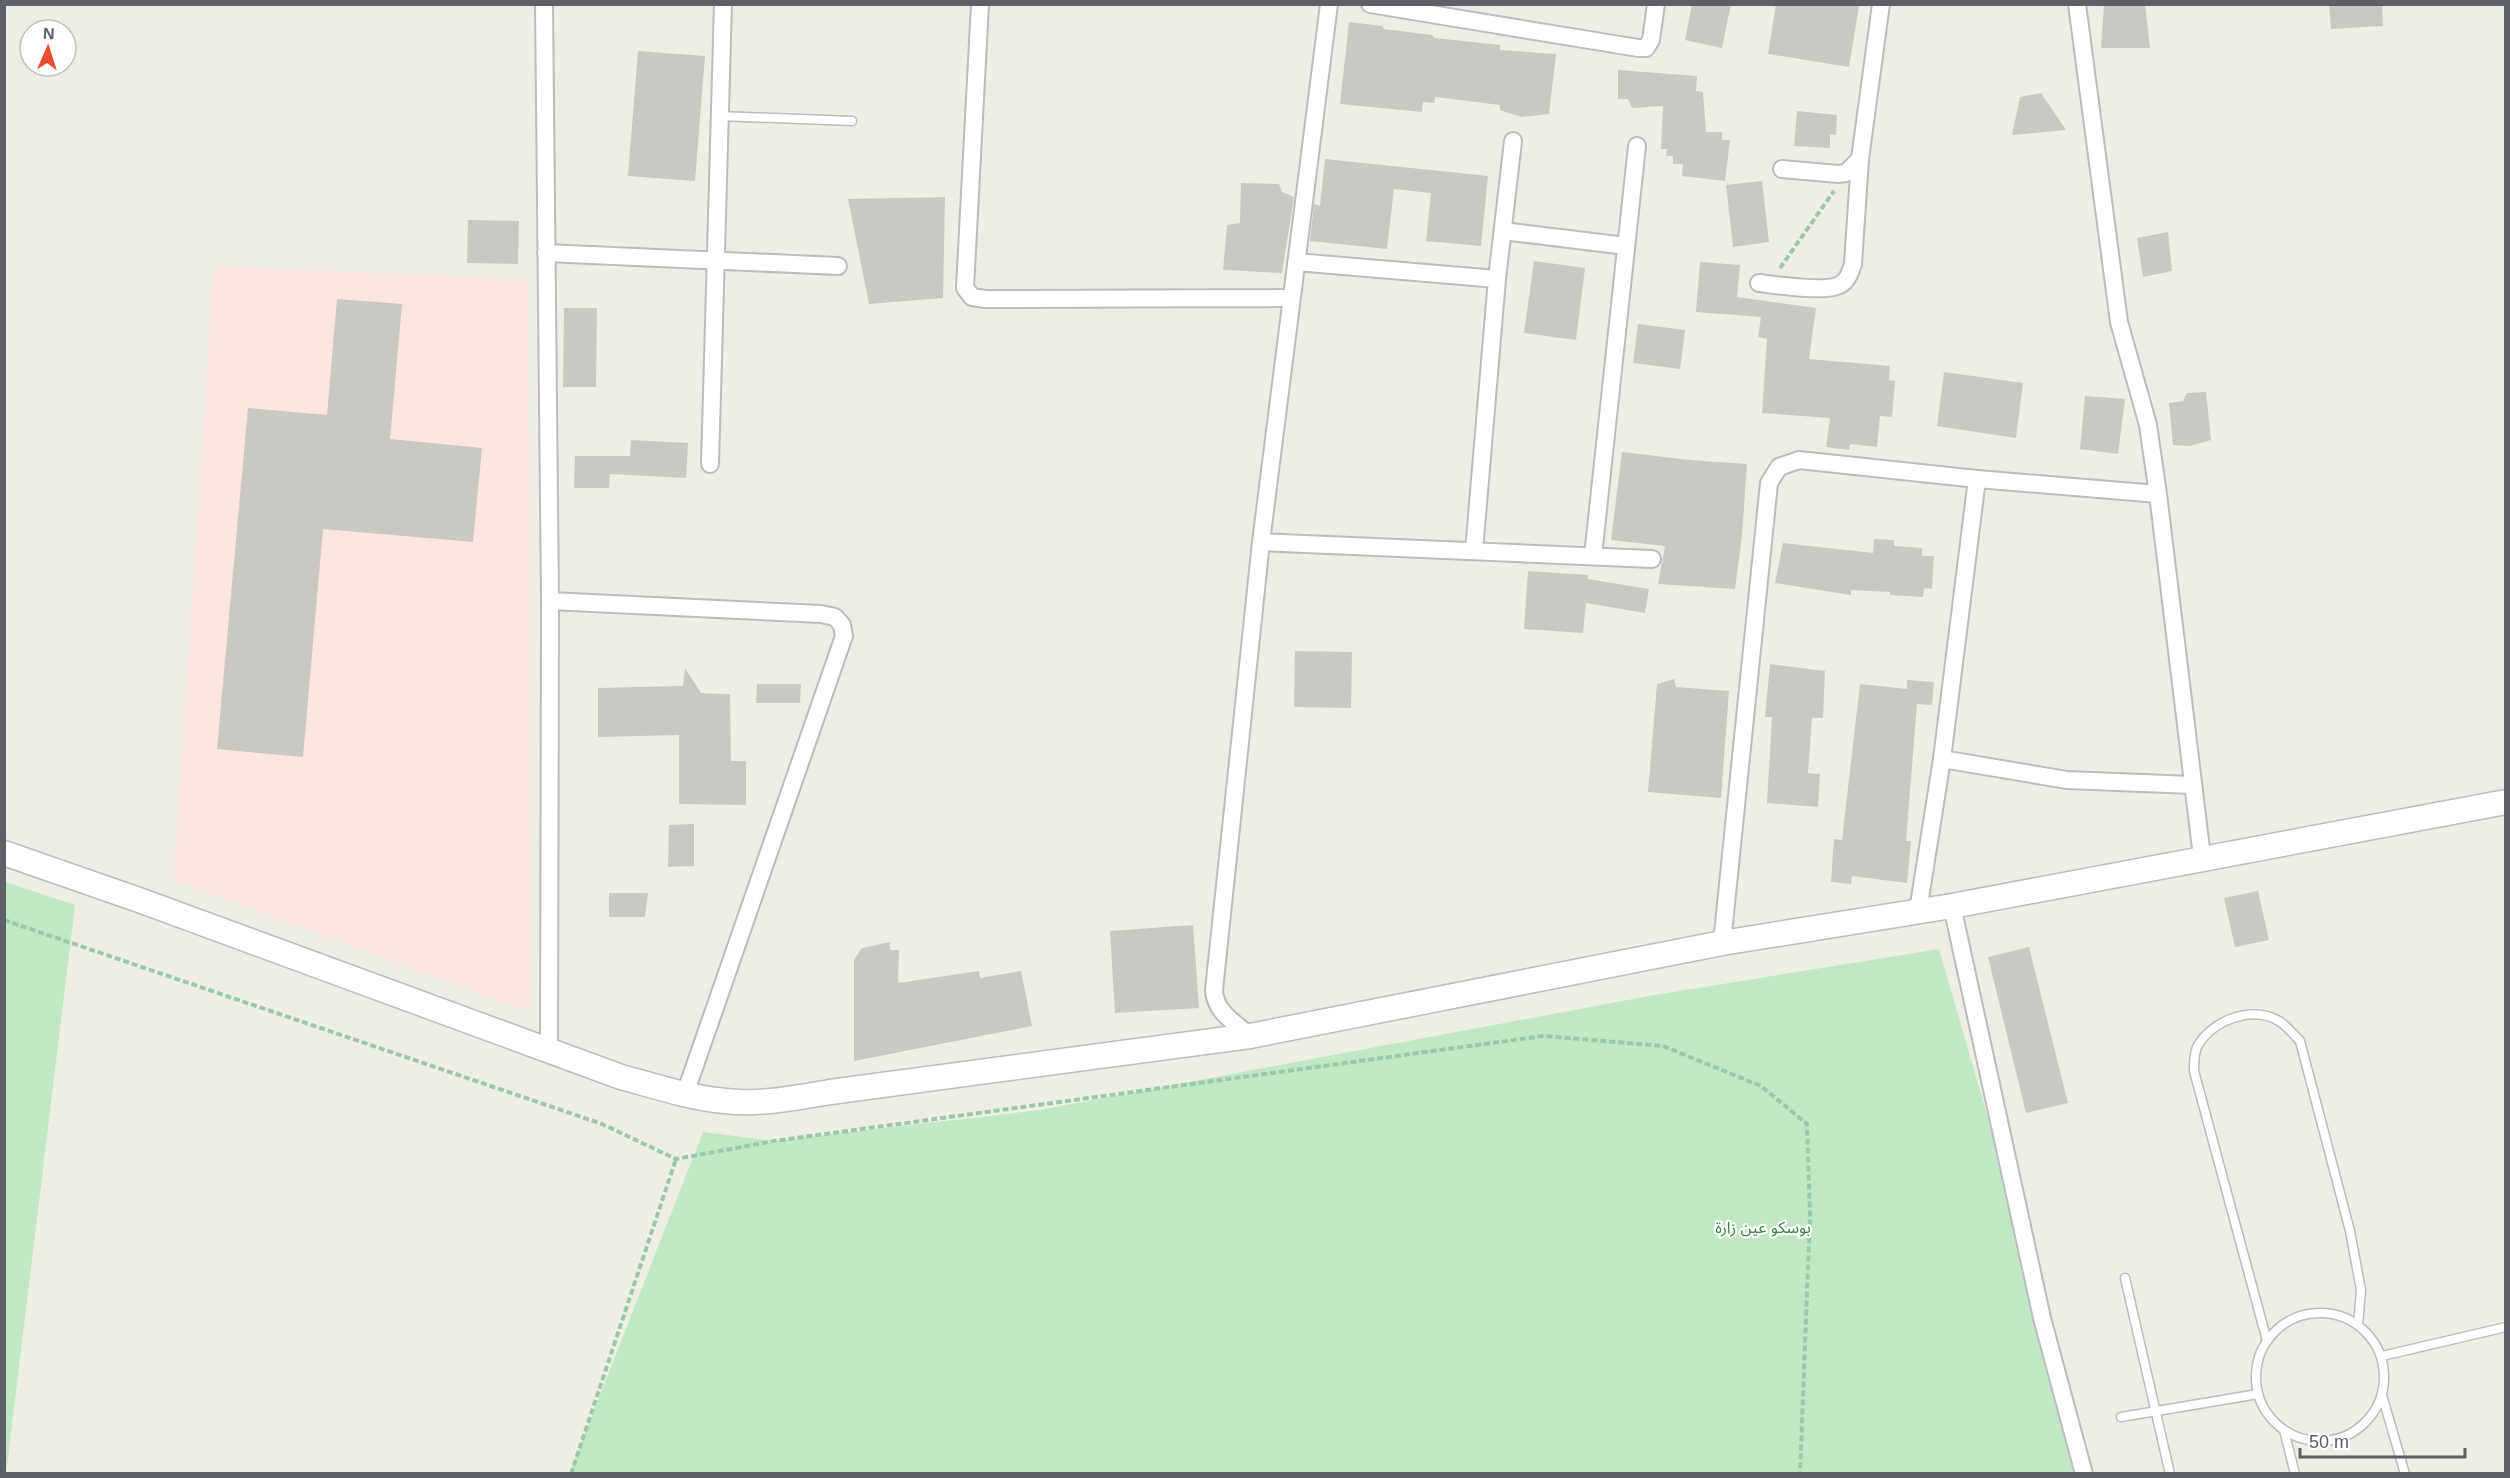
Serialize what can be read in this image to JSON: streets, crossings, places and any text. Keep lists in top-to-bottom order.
{
  "parks": ["بوسكو عين زارة"],
  "scale_bar": "50 m",
  "north": "top"
}
